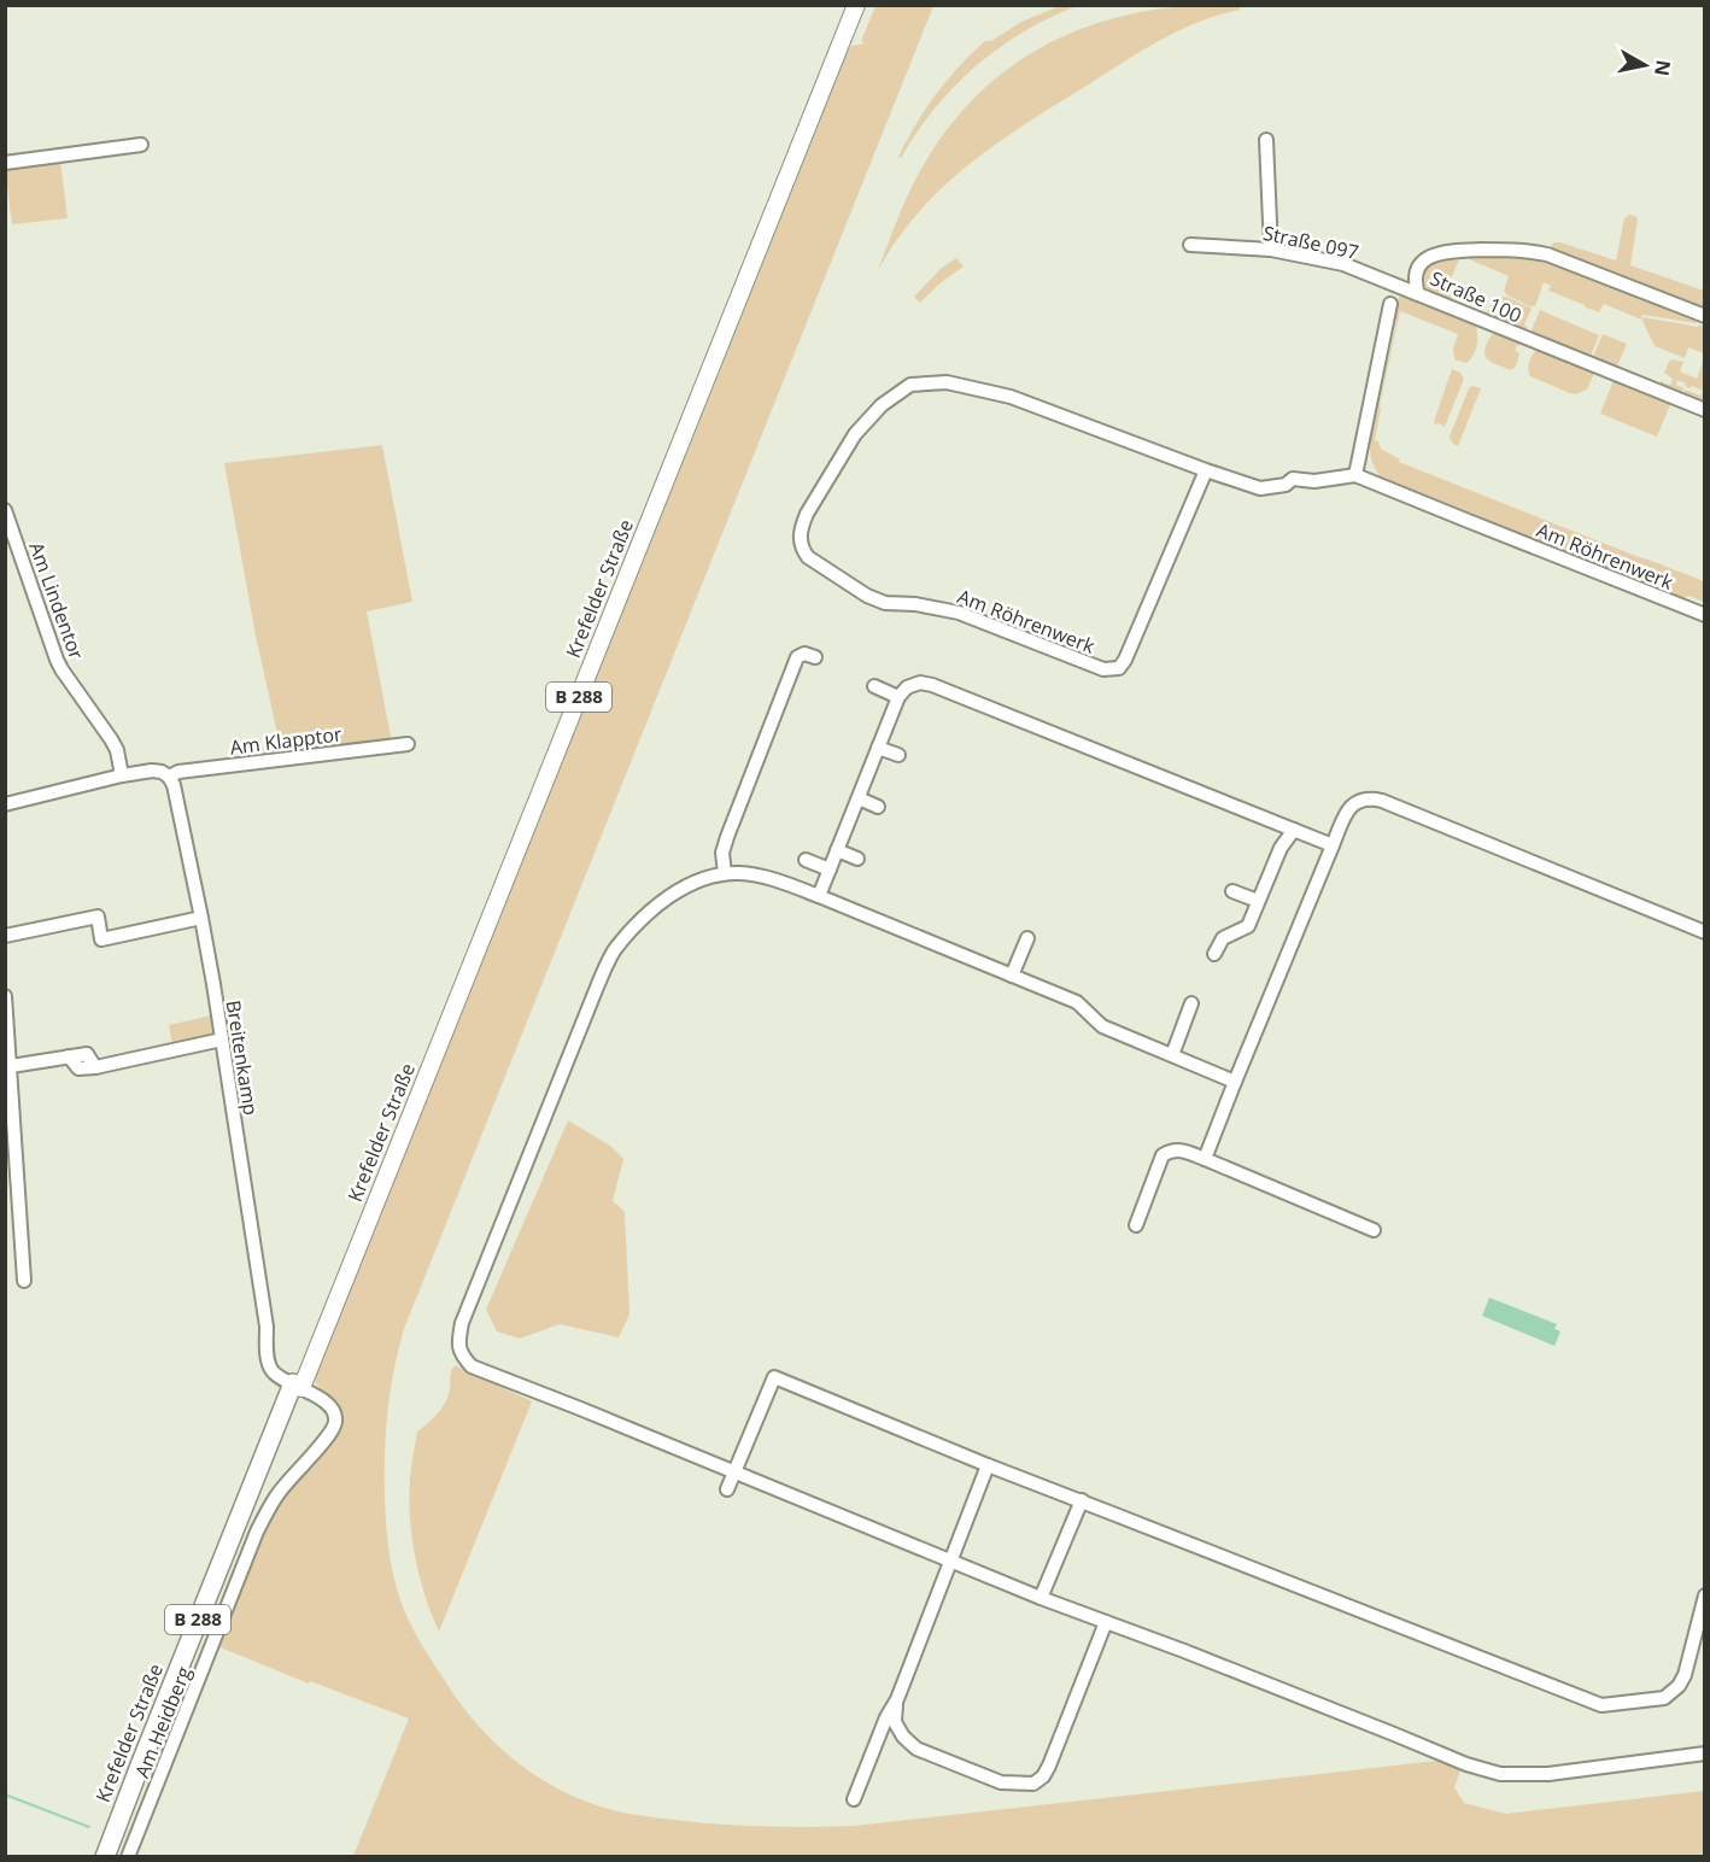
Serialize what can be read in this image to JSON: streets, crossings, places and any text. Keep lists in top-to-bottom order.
{
  "streets": {
    "highway": ["Krefelder Straße", "B 288"],
    "street": [
      "Straße 097",
      "Straße 100",
      "Am Röhrenwerk",
      "Am Lindentor",
      "Am Klapptor",
      "Breitenkamp",
      "Am Heidberg"
    ]
  },
  "crossings": [
    ["Straße 097", "Straße 100"],
    ["Krefelder Straße", "Breitenkamp"],
    ["Krefelder Straße", "Am Heidberg"],
    ["Am Klapptor", "Breitenkamp"],
    ["Breitenkamp", "Am Heidberg"]
  ],
  "north": "right"
}
